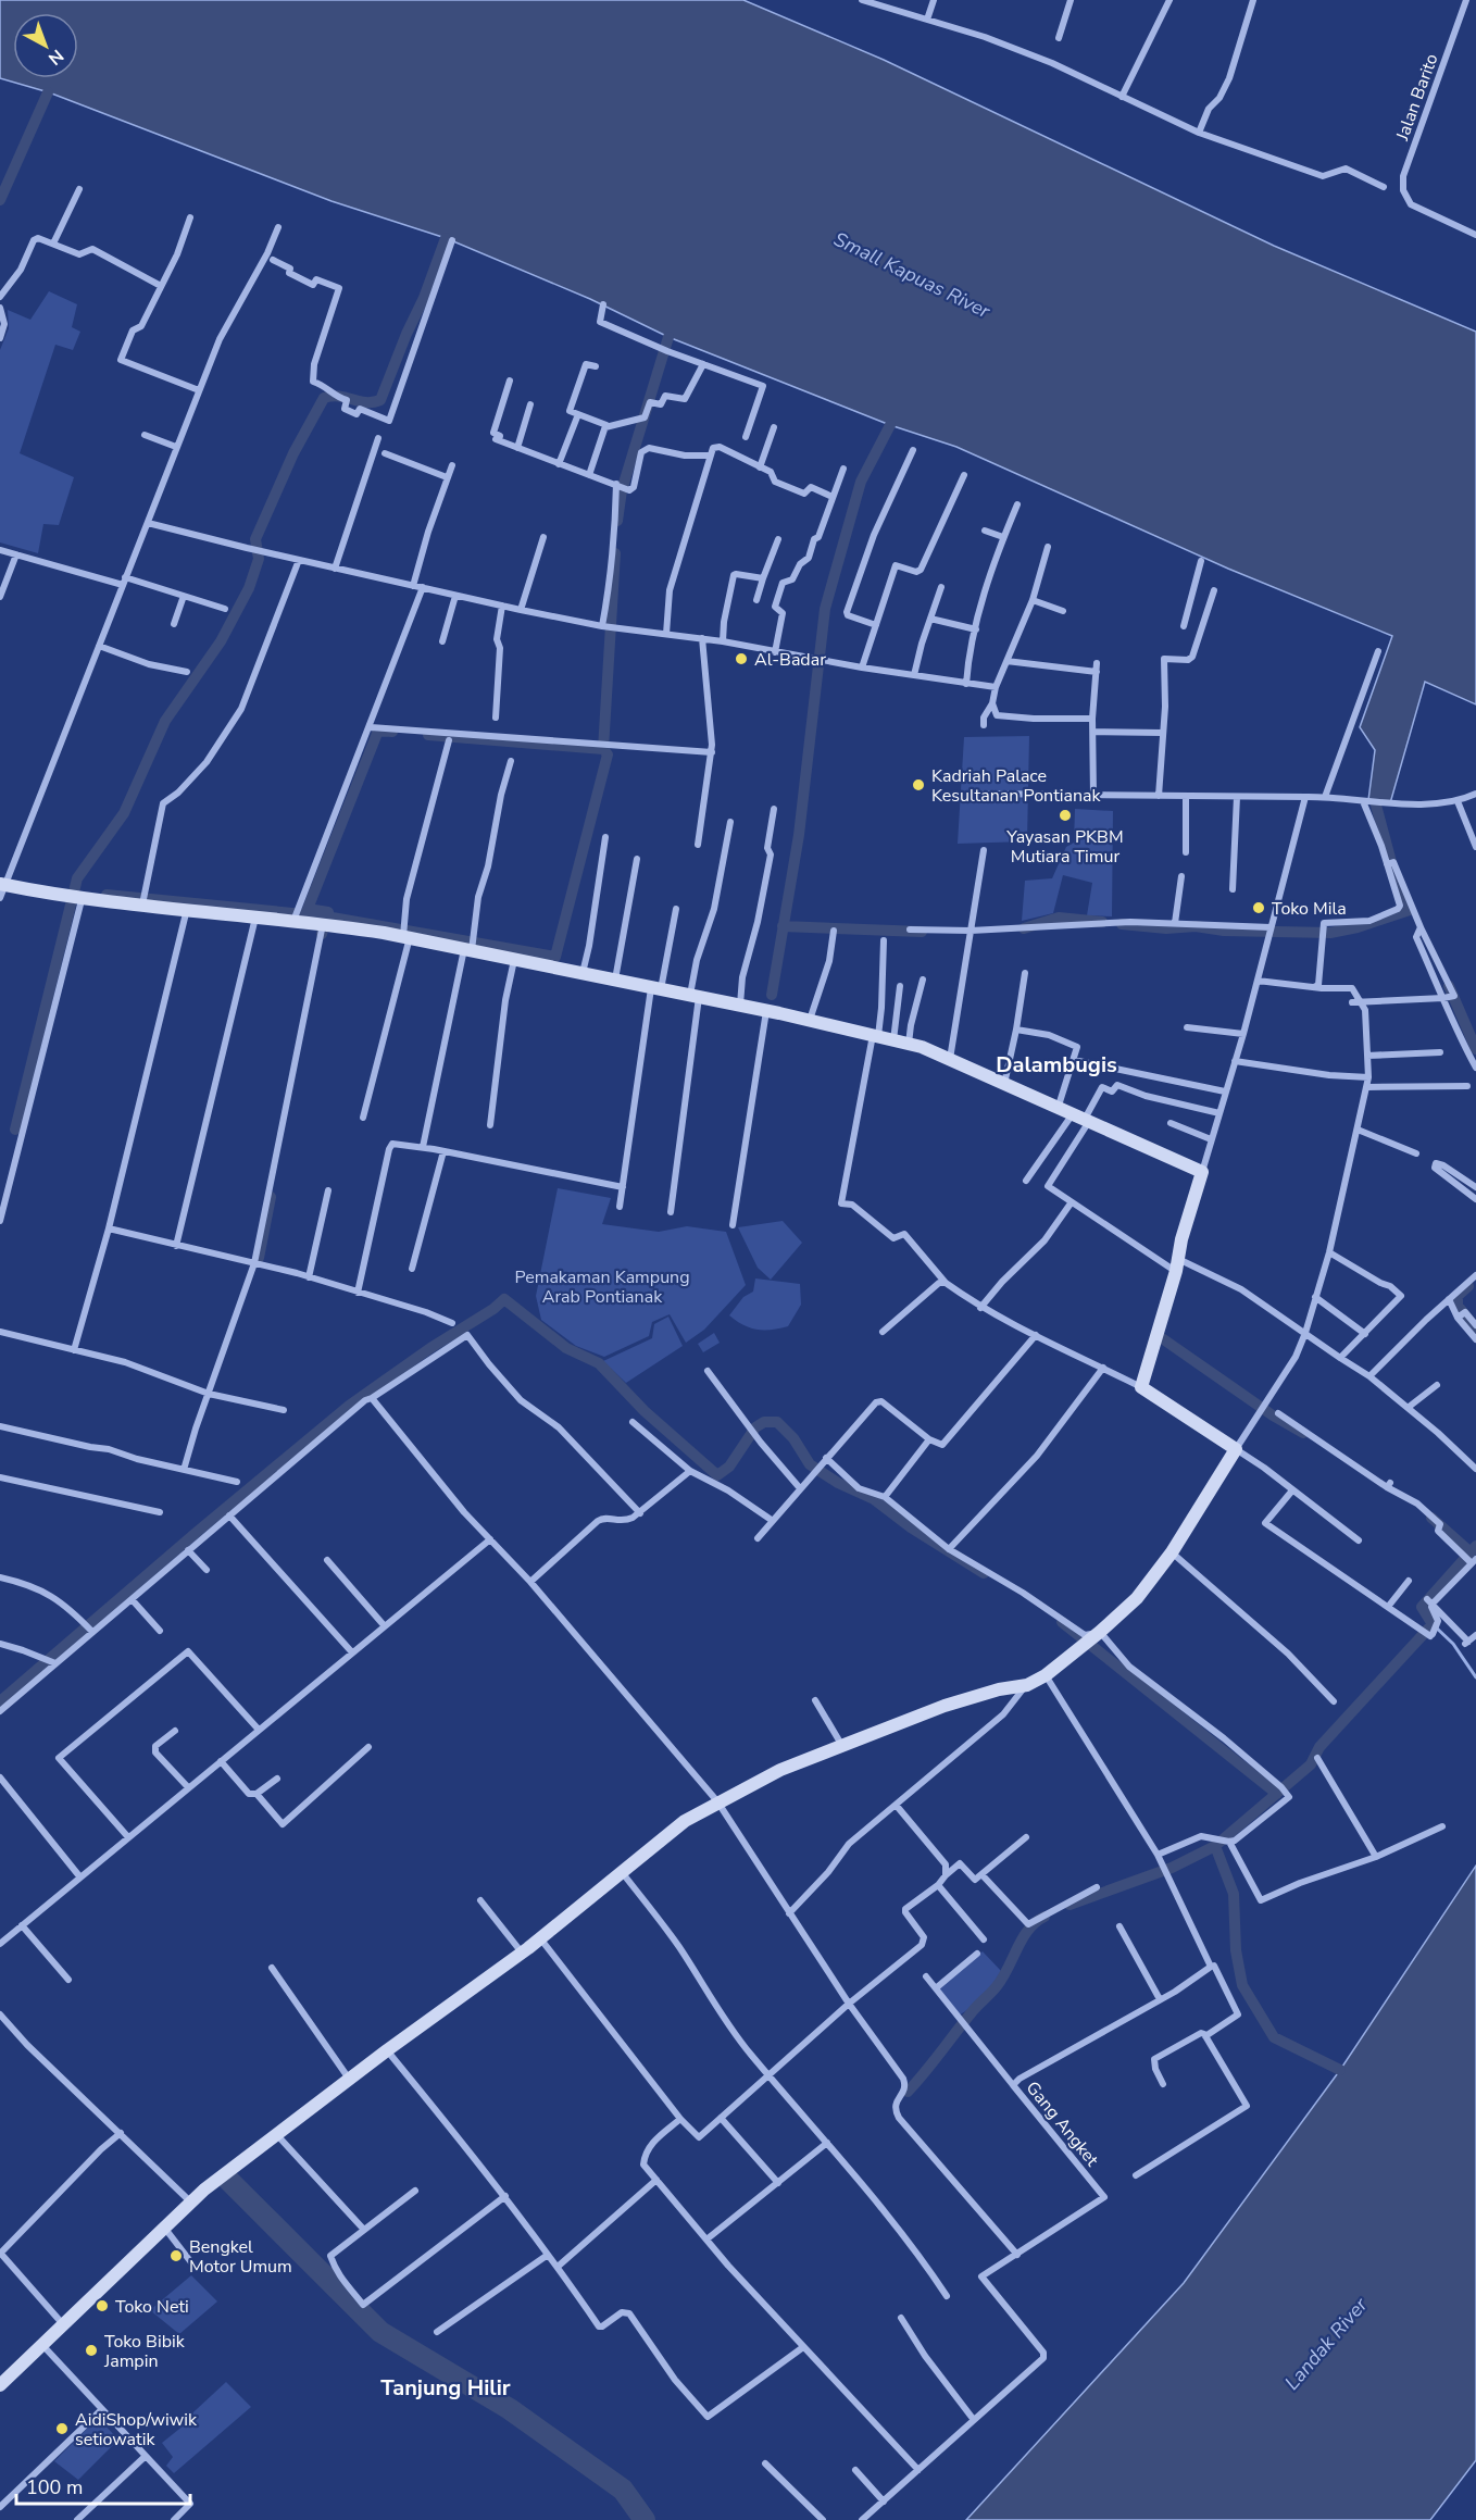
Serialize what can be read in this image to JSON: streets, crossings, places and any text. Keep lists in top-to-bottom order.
{
  "streets": {
    "street": ["Jalan Barito", "Gang Angket"]
  },
  "districts": ["Dalambugis", "Tanjung Hilir"],
  "water": ["Small Kapuas River", "Landak River"],
  "parks": ["Pemakaman Kampung Arab Pontianak"],
  "places": [
    "Al-Badar",
    "Kadriah Palace Kesultanan Pontianak",
    "Yayasan PKBM Mutiara Timur",
    "Toko Mila",
    "Bengkel Motor Umum",
    "Toko Neti",
    "Toko Bibik Jampin",
    "AidiShop/wiwik setiowatik"
  ],
  "scale_bar": "100 m",
  "north": "bottom right"
}
